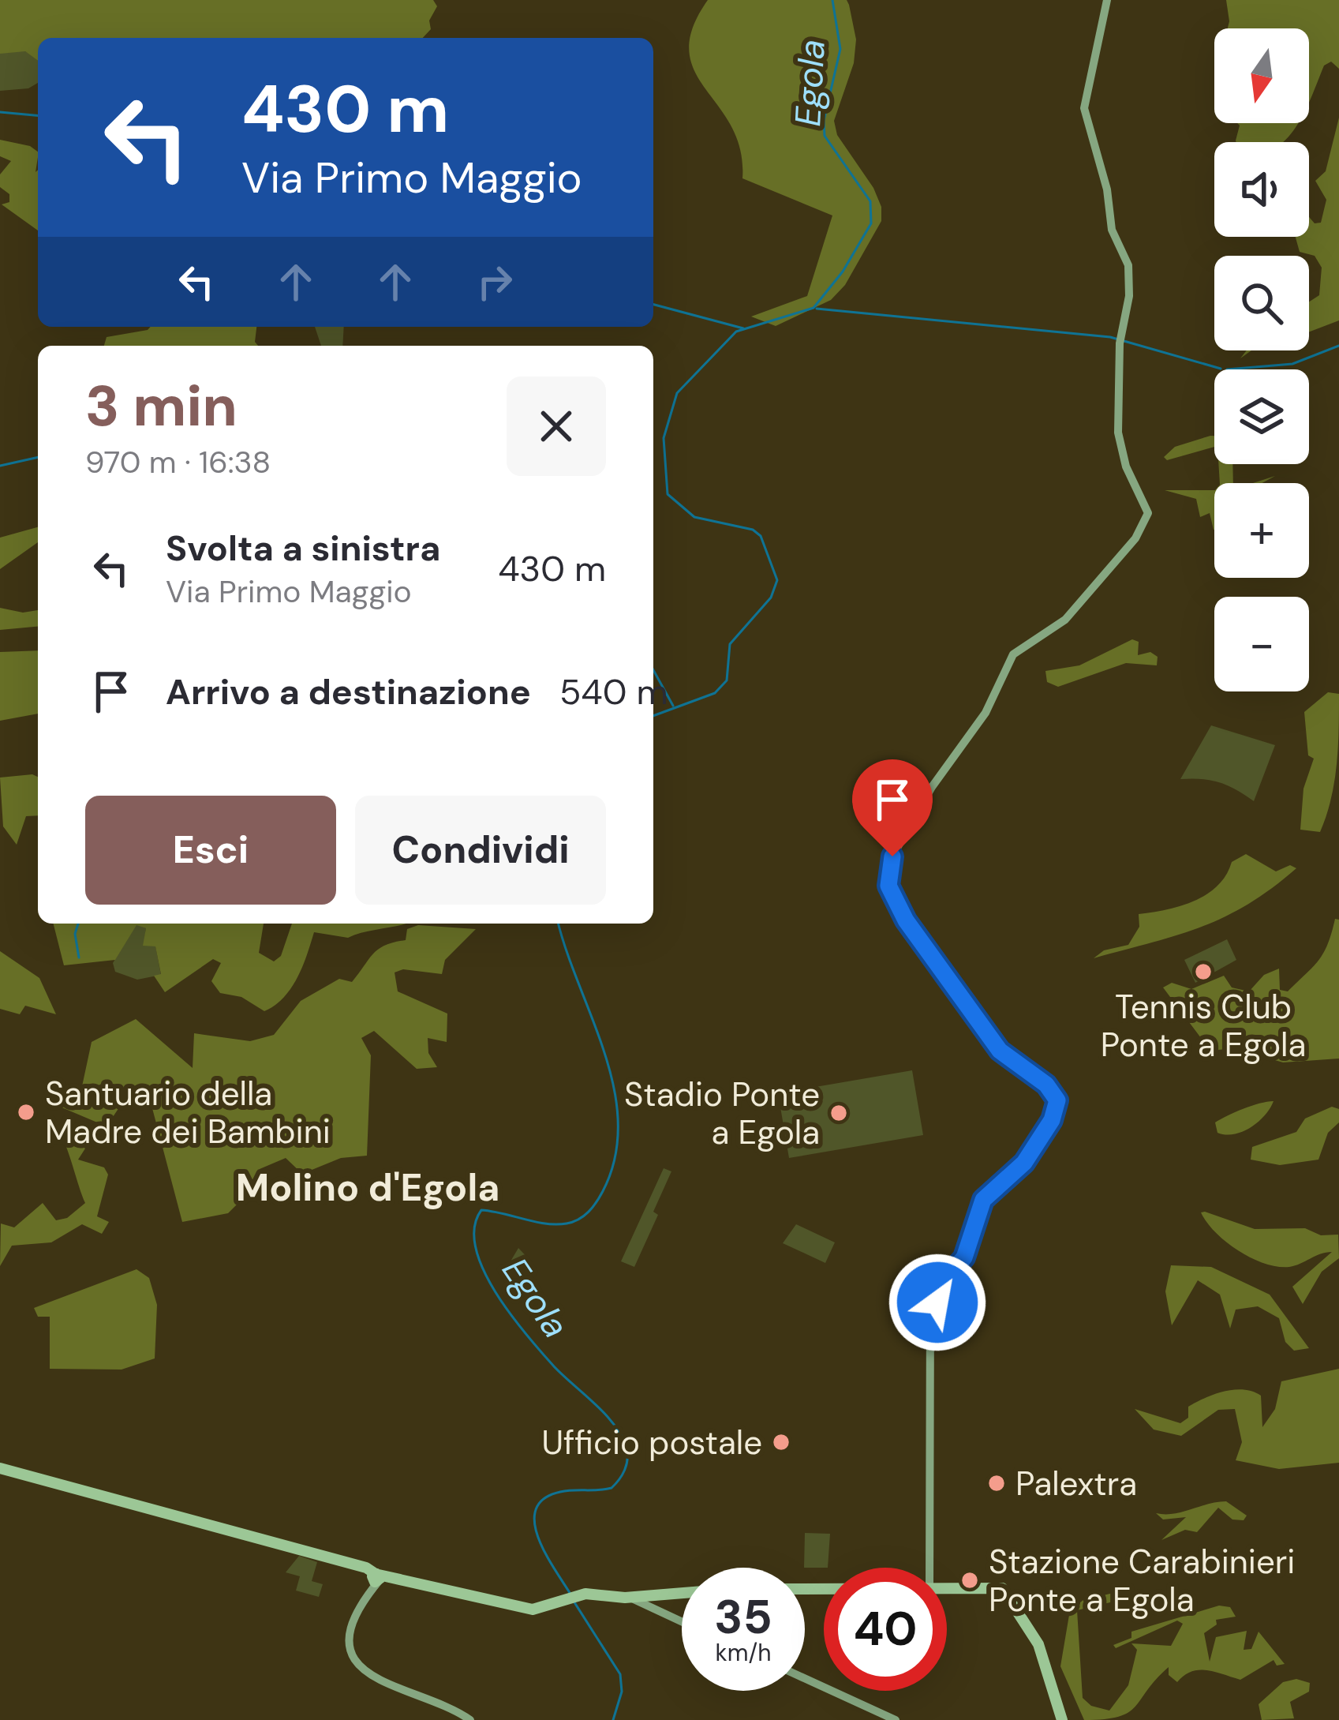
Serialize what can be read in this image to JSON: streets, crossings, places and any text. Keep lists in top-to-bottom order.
{
  "districts": ["Molino d'Egola"],
  "water": ["Egola"],
  "places": [
    "Tennis Club Ponte a Egola",
    "Santuario della Madre dei Bambini",
    "Stadio Ponte a Egola",
    "Ufficio postale",
    "Palextra",
    "Stazione Carabinieri Ponte a Egola"
  ],
  "north": "bottom",
  "page": {
    "map_buttons": ["+", "−"],
    "turn": ["430 m", "Via Primo Maggio"],
    "heading": ["3 min", "970 m · 16:38"],
    "list": [
      {
        "name": "Svolta a sinistra",
        "note": "Via Primo Maggio",
        "value": "430 m"
      },
      {
        "name": "Arrivo a destinazione",
        "value": "540 m"
      }
    ],
    "buttons": ["Esci", "Condividi"],
    "speed": "35 km/h",
    "limit": "40"
  }
}
